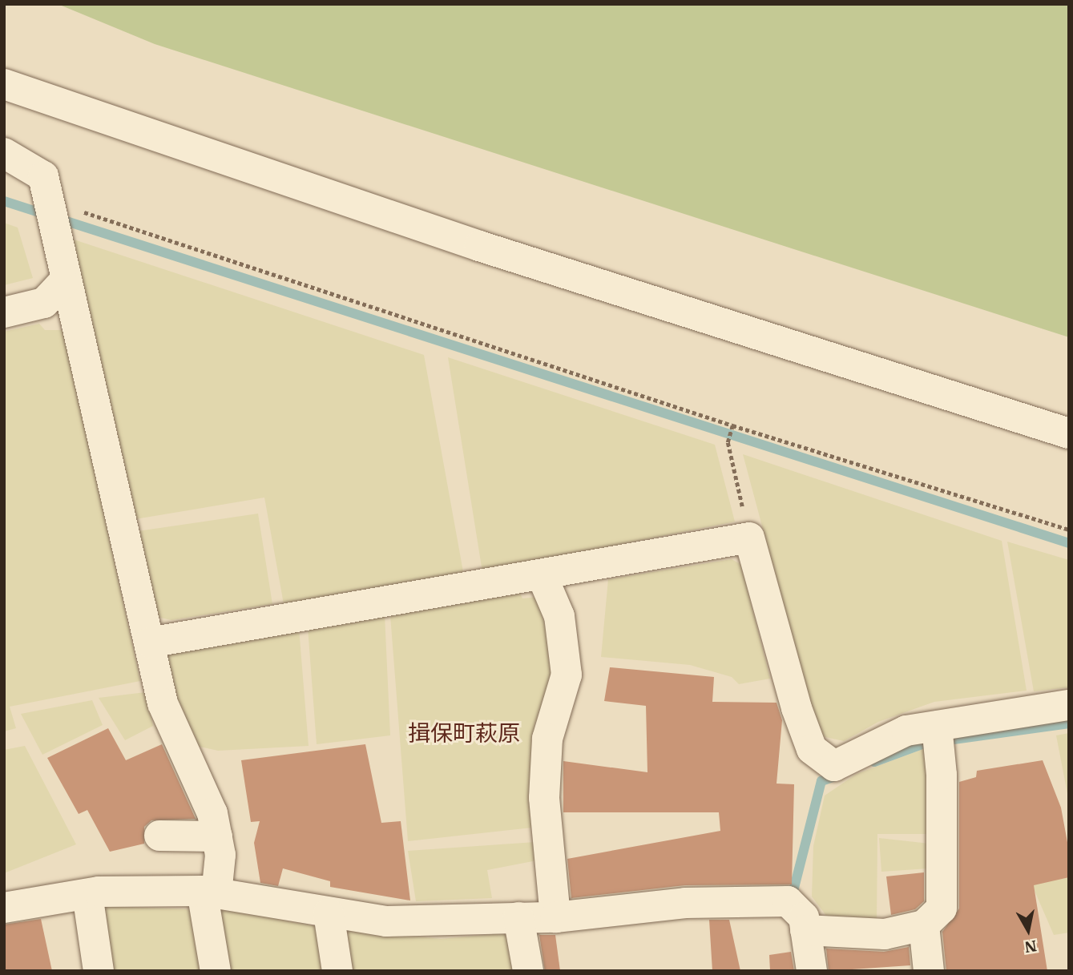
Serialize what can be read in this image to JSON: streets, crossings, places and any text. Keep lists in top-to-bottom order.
{
  "districts": ["揖保町萩原"],
  "north": "bottom"
}
